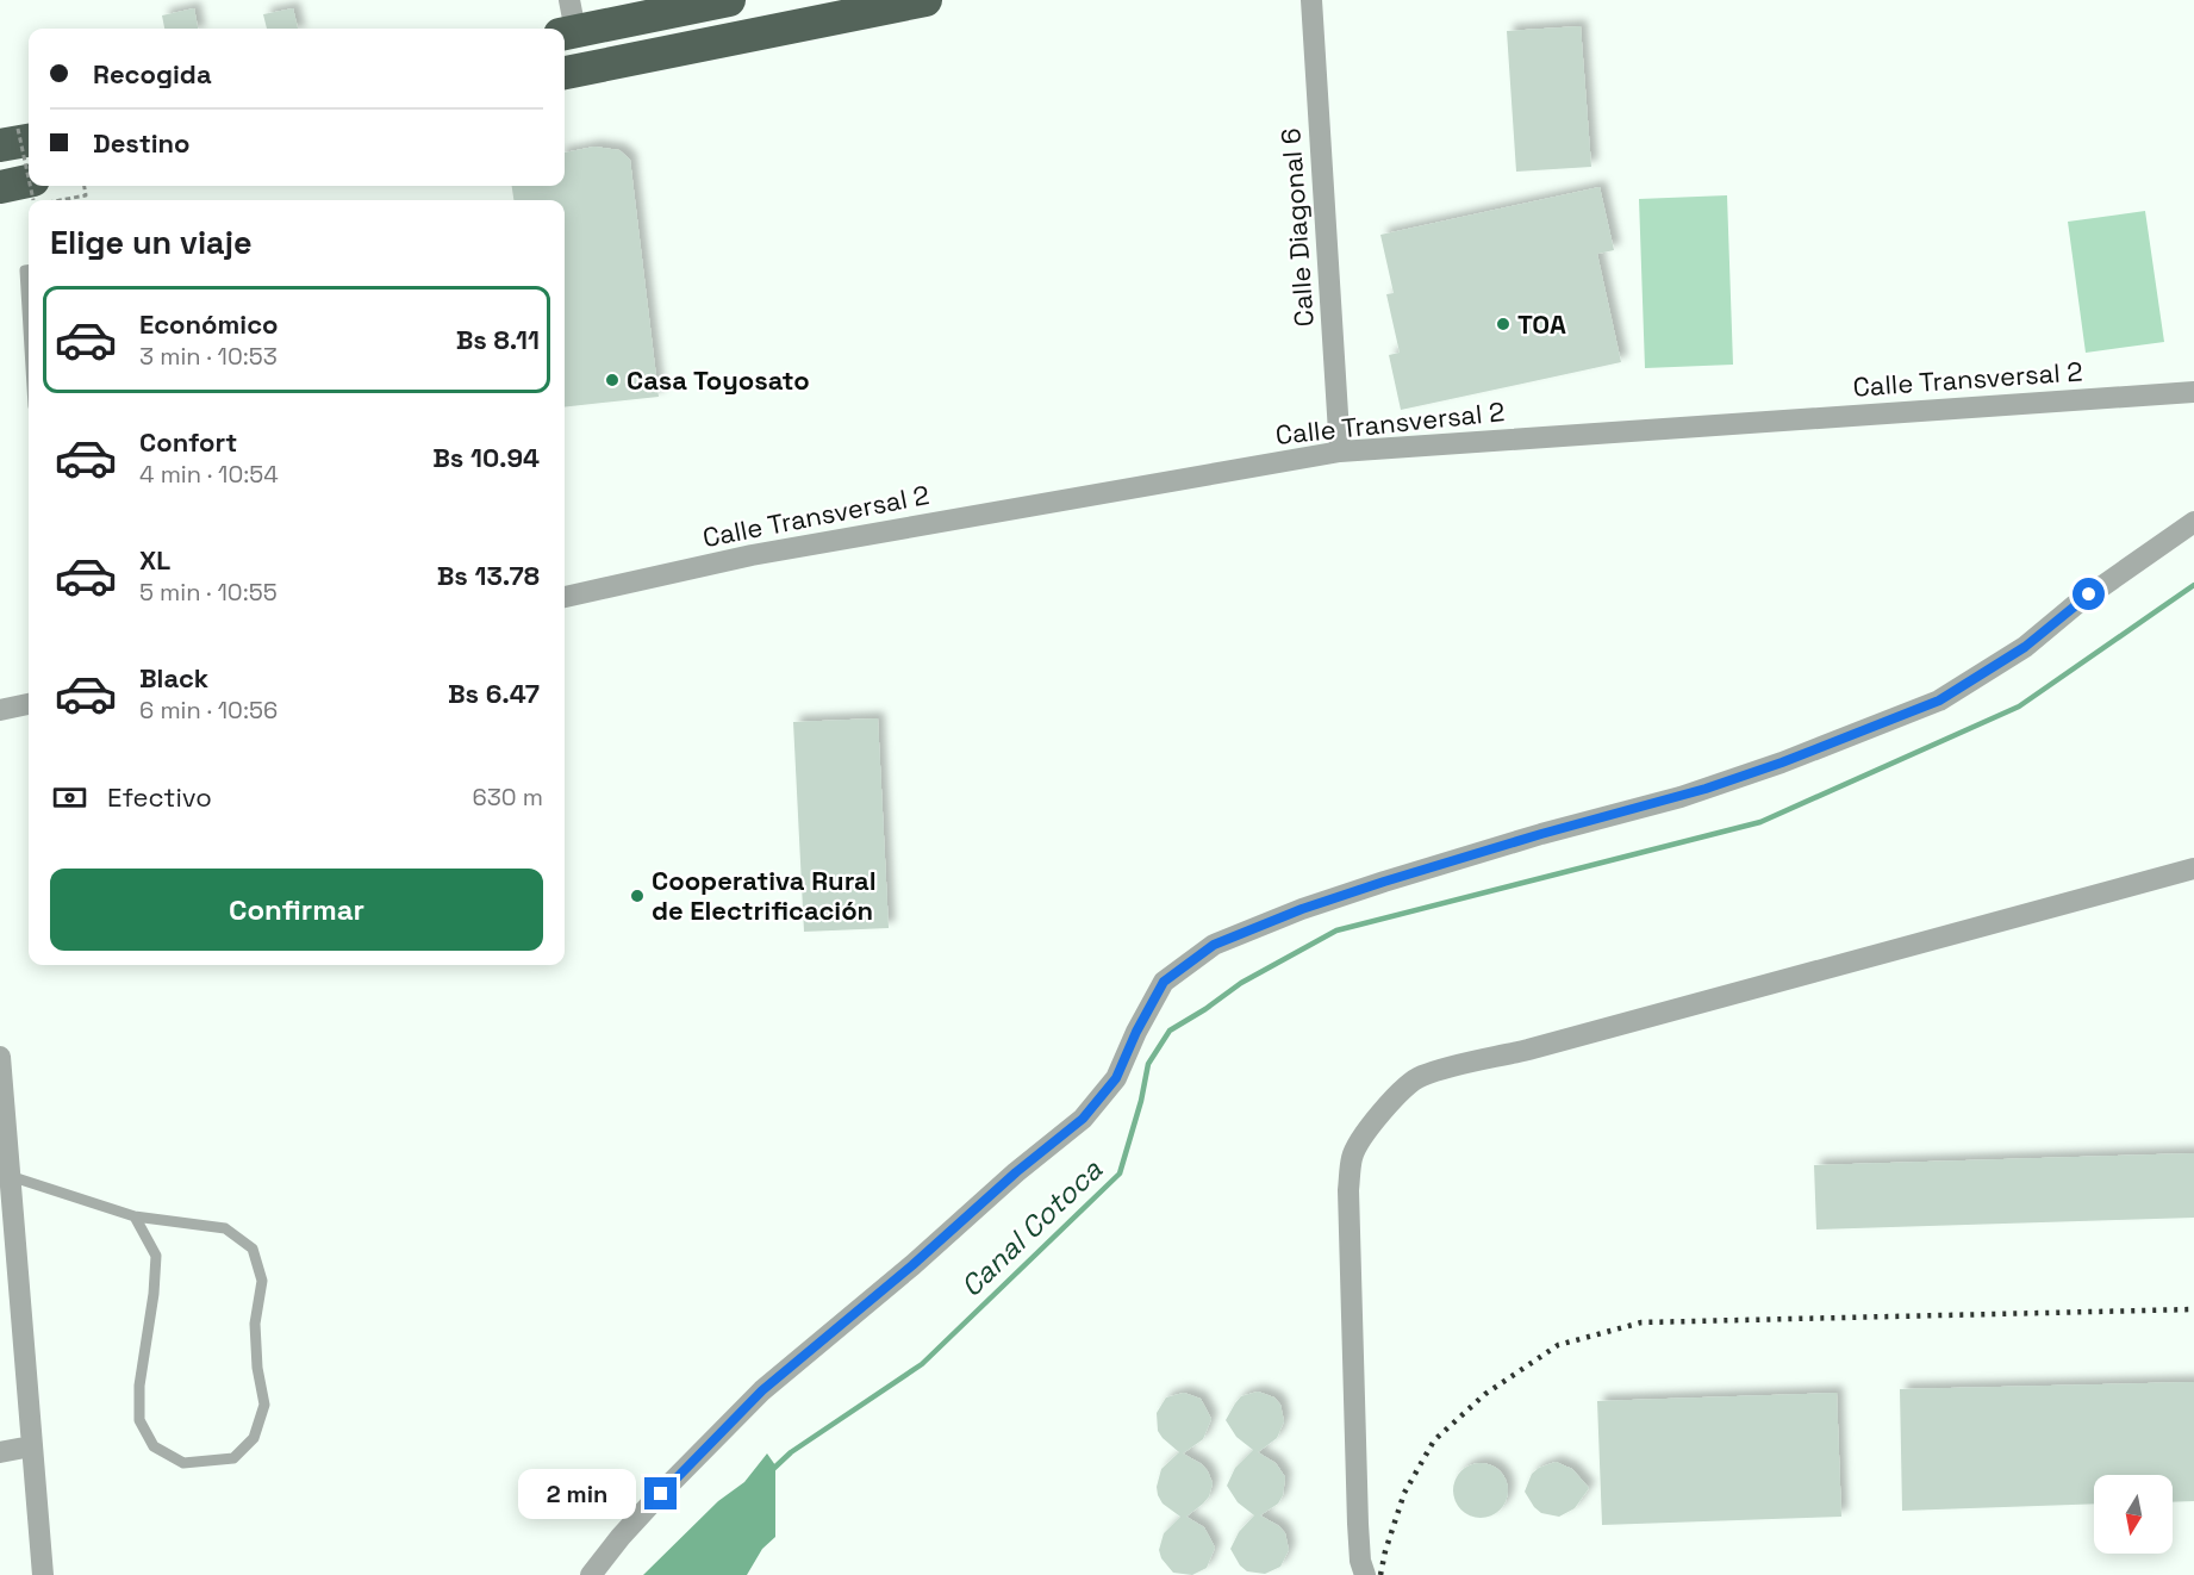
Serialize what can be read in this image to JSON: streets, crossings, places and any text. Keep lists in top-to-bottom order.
{
  "streets": {
    "street": ["Calle Diagonal 6", "Calle Transversal 2"]
  },
  "crossings": [
    ["Calle Diagonal 6", "Calle Transversal 2"]
  ],
  "water": ["Canal Cotoca"],
  "places": ["TOA", "Casa Toyosato", "Cooperativa Rural de Electrificación"],
  "north": "bottom",
  "page": {
    "banner": ["Recogida", "Destino"],
    "heading": "Elige un viaje",
    "list": [
      {
        "name": "Económico",
        "note": "3 min · 10:53",
        "value": "Bs 8.11"
      },
      {
        "name": "Confort",
        "note": "4 min · 10:54",
        "value": "Bs 10.94"
      },
      {
        "name": "XL",
        "note": "5 min · 10:55",
        "value": "Bs 13.78"
      },
      {
        "name": "Black",
        "note": "6 min · 10:56",
        "value": "Bs 6.47"
      }
    ],
    "pay": ["Efectivo", "630 m"],
    "buttons": "Confirmar",
    "bubble": "2 min"
  }
}
